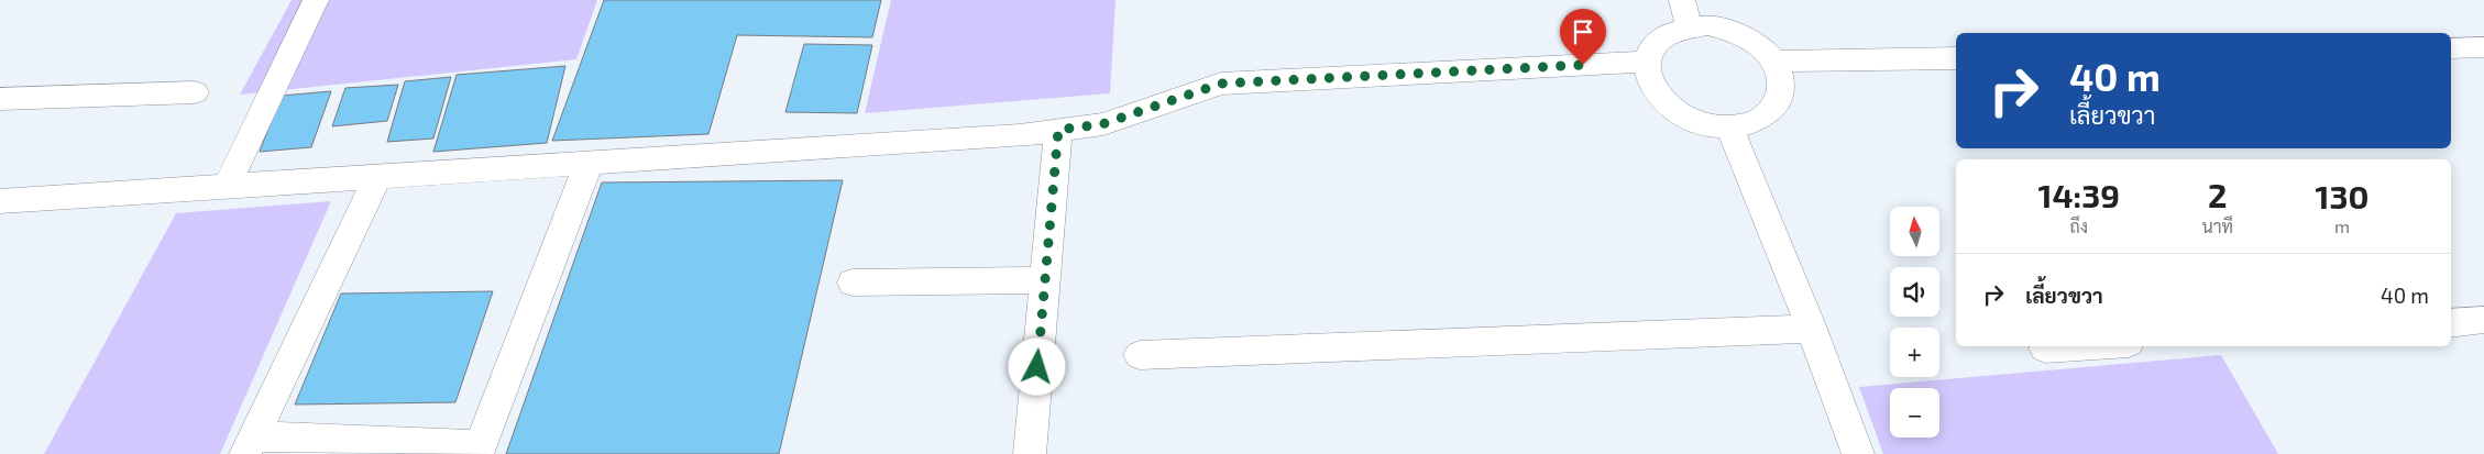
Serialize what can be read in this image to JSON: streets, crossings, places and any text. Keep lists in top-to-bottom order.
{
  "north": "top",
  "page": {
    "turn": ["40 m", "เลี้ยวขวา"],
    "eta": [
      "14:39",
      "ถึง",
      "2",
      "นาที",
      "130",
      "m"
    ],
    "map_buttons": ["+", "−"],
    "list": [
      {
        "name": "เลี้ยวขวา",
        "value": "40 m"
      }
    ]
  }
}
